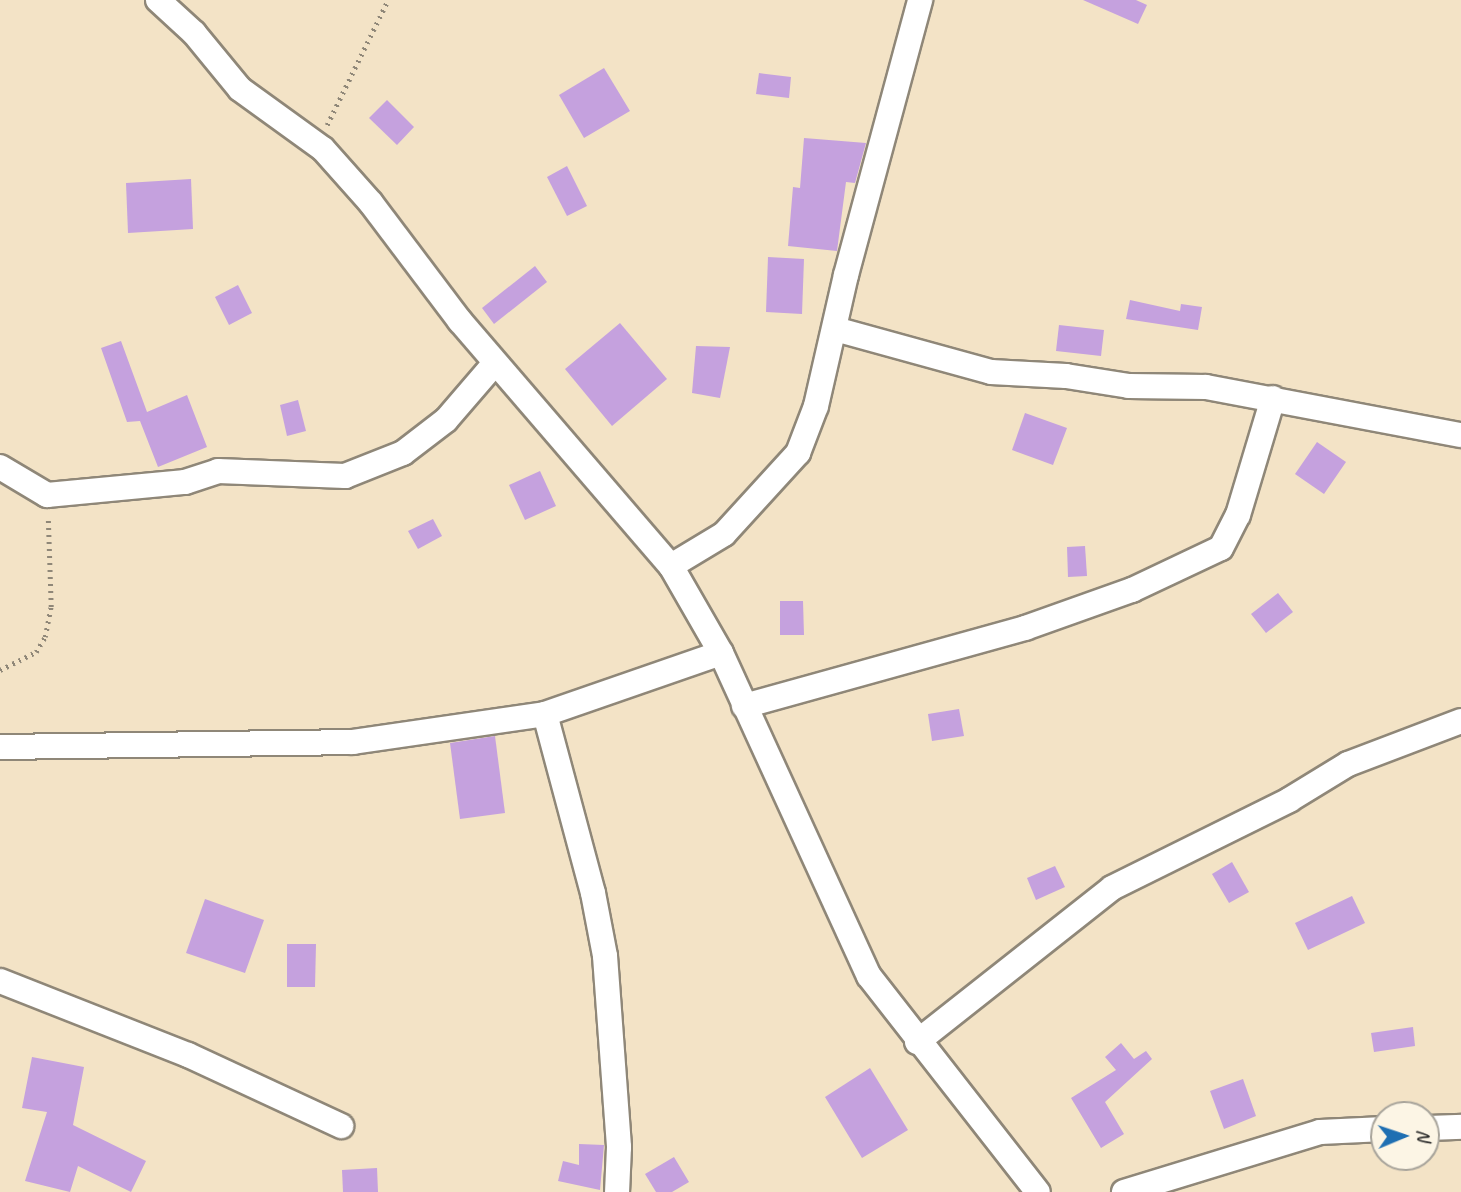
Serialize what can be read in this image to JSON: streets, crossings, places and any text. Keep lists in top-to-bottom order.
{
  "north": "right"
}
